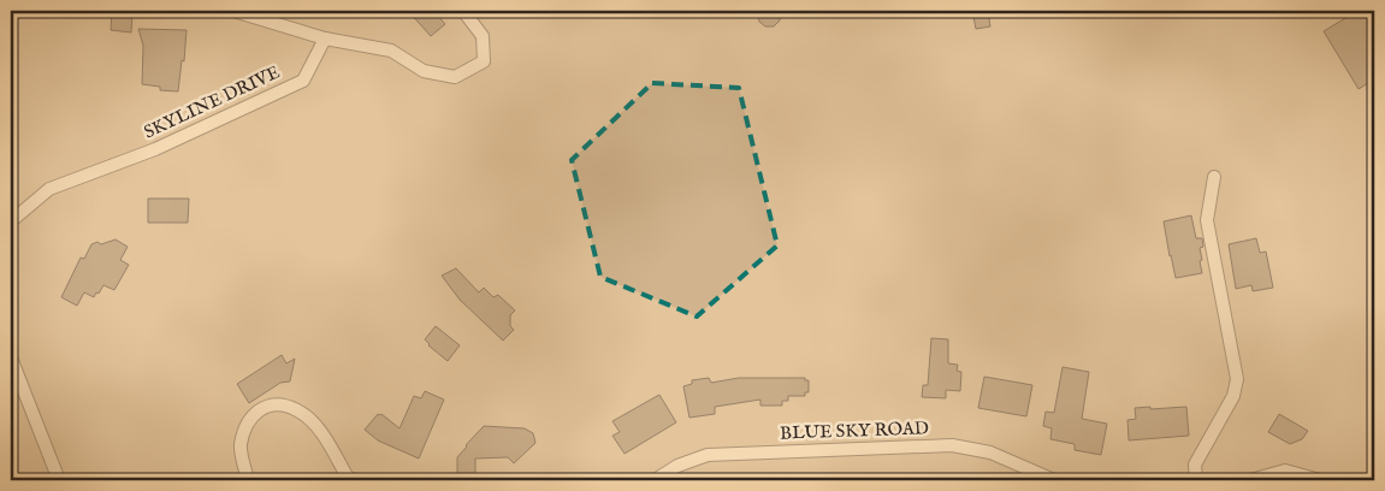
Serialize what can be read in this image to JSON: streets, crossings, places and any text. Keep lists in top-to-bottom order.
{
  "streets": {
    "street": ["SKYLINE DRIVE", "BLUE SKY ROAD"]
  }
}
